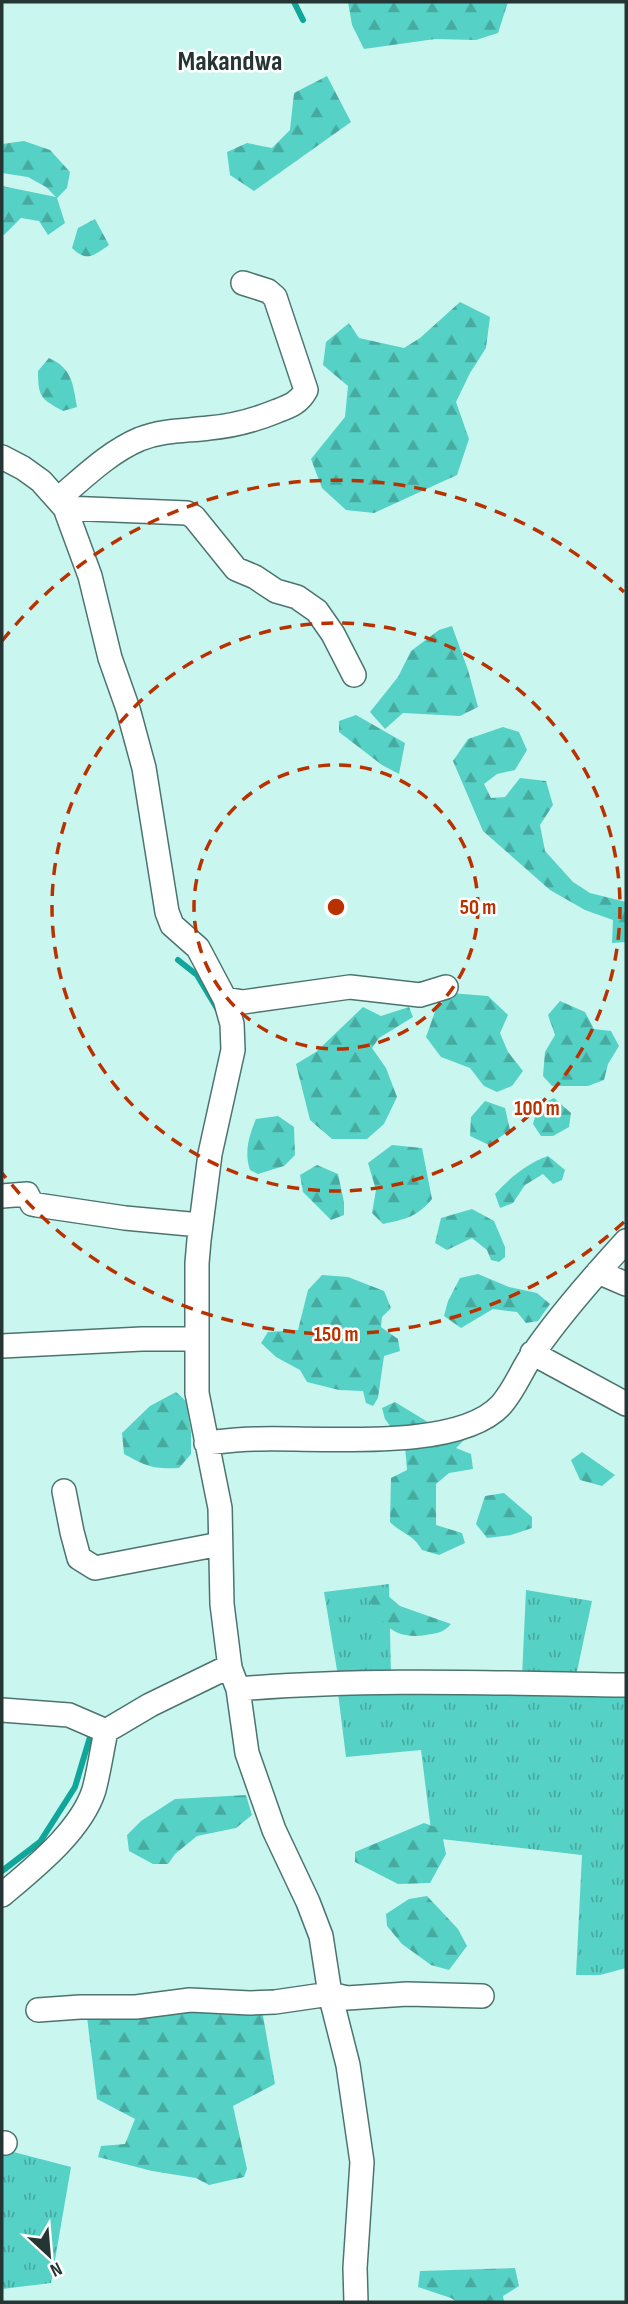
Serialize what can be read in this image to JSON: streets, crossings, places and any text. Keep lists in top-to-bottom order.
{
  "districts": ["Makandwa"],
  "north": "bottom right",
  "rings": ["50 m", "100 m", "150 m"]
}
